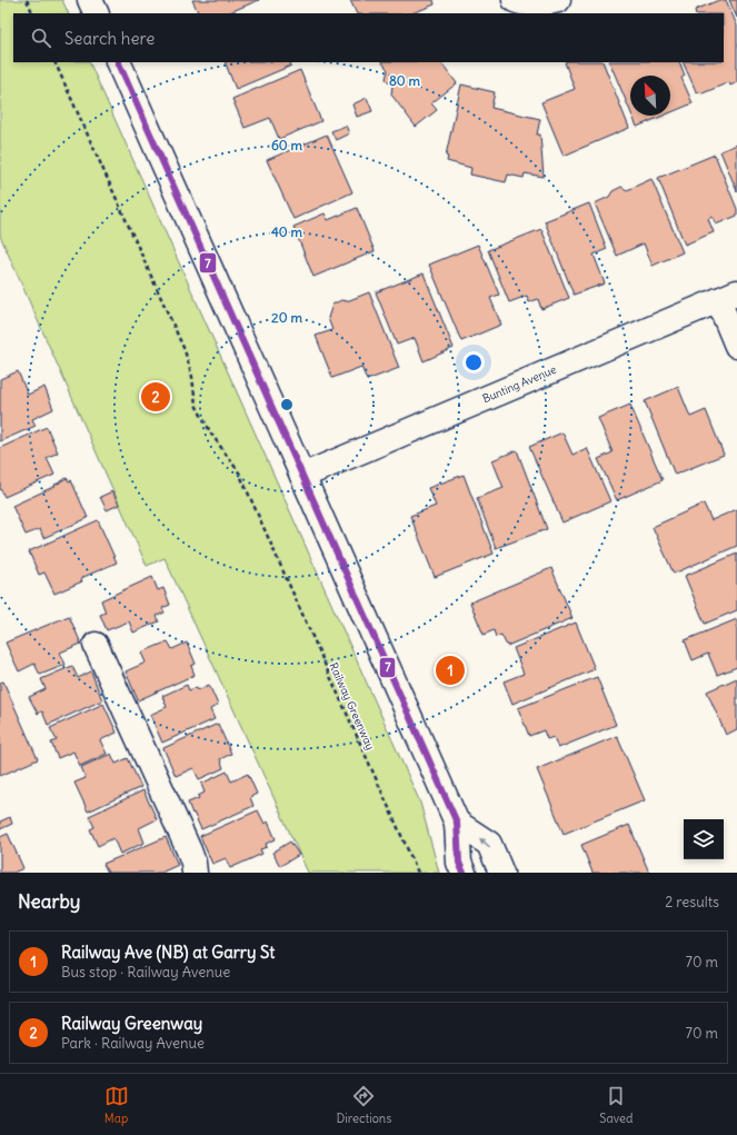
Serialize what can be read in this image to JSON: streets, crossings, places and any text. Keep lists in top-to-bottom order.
{
  "streets": {
    "street": ["Bunting Avenue"],
    "path": ["Railway Greenway"]
  },
  "lines": ["transit line 7"],
  "north": "top left",
  "page": {
    "search": "Search here",
    "pins": ["2", "1"],
    "heading": ["Nearby", "2 results"],
    "list": [
      {
        "mark": "1",
        "name": "Railway Ave (NB) at Garry St",
        "note": "Bus stop · Railway Avenue",
        "value": "70 m"
      },
      {
        "mark": "2",
        "name": "Railway Greenway",
        "note": "Park · Railway Avenue",
        "value": "70 m"
      }
    ],
    "nav": ["Map", "Directions", "Saved"]
  },
  "rings": [
    "80 m",
    "60 m",
    "40 m",
    "20 m"
  ]
}
